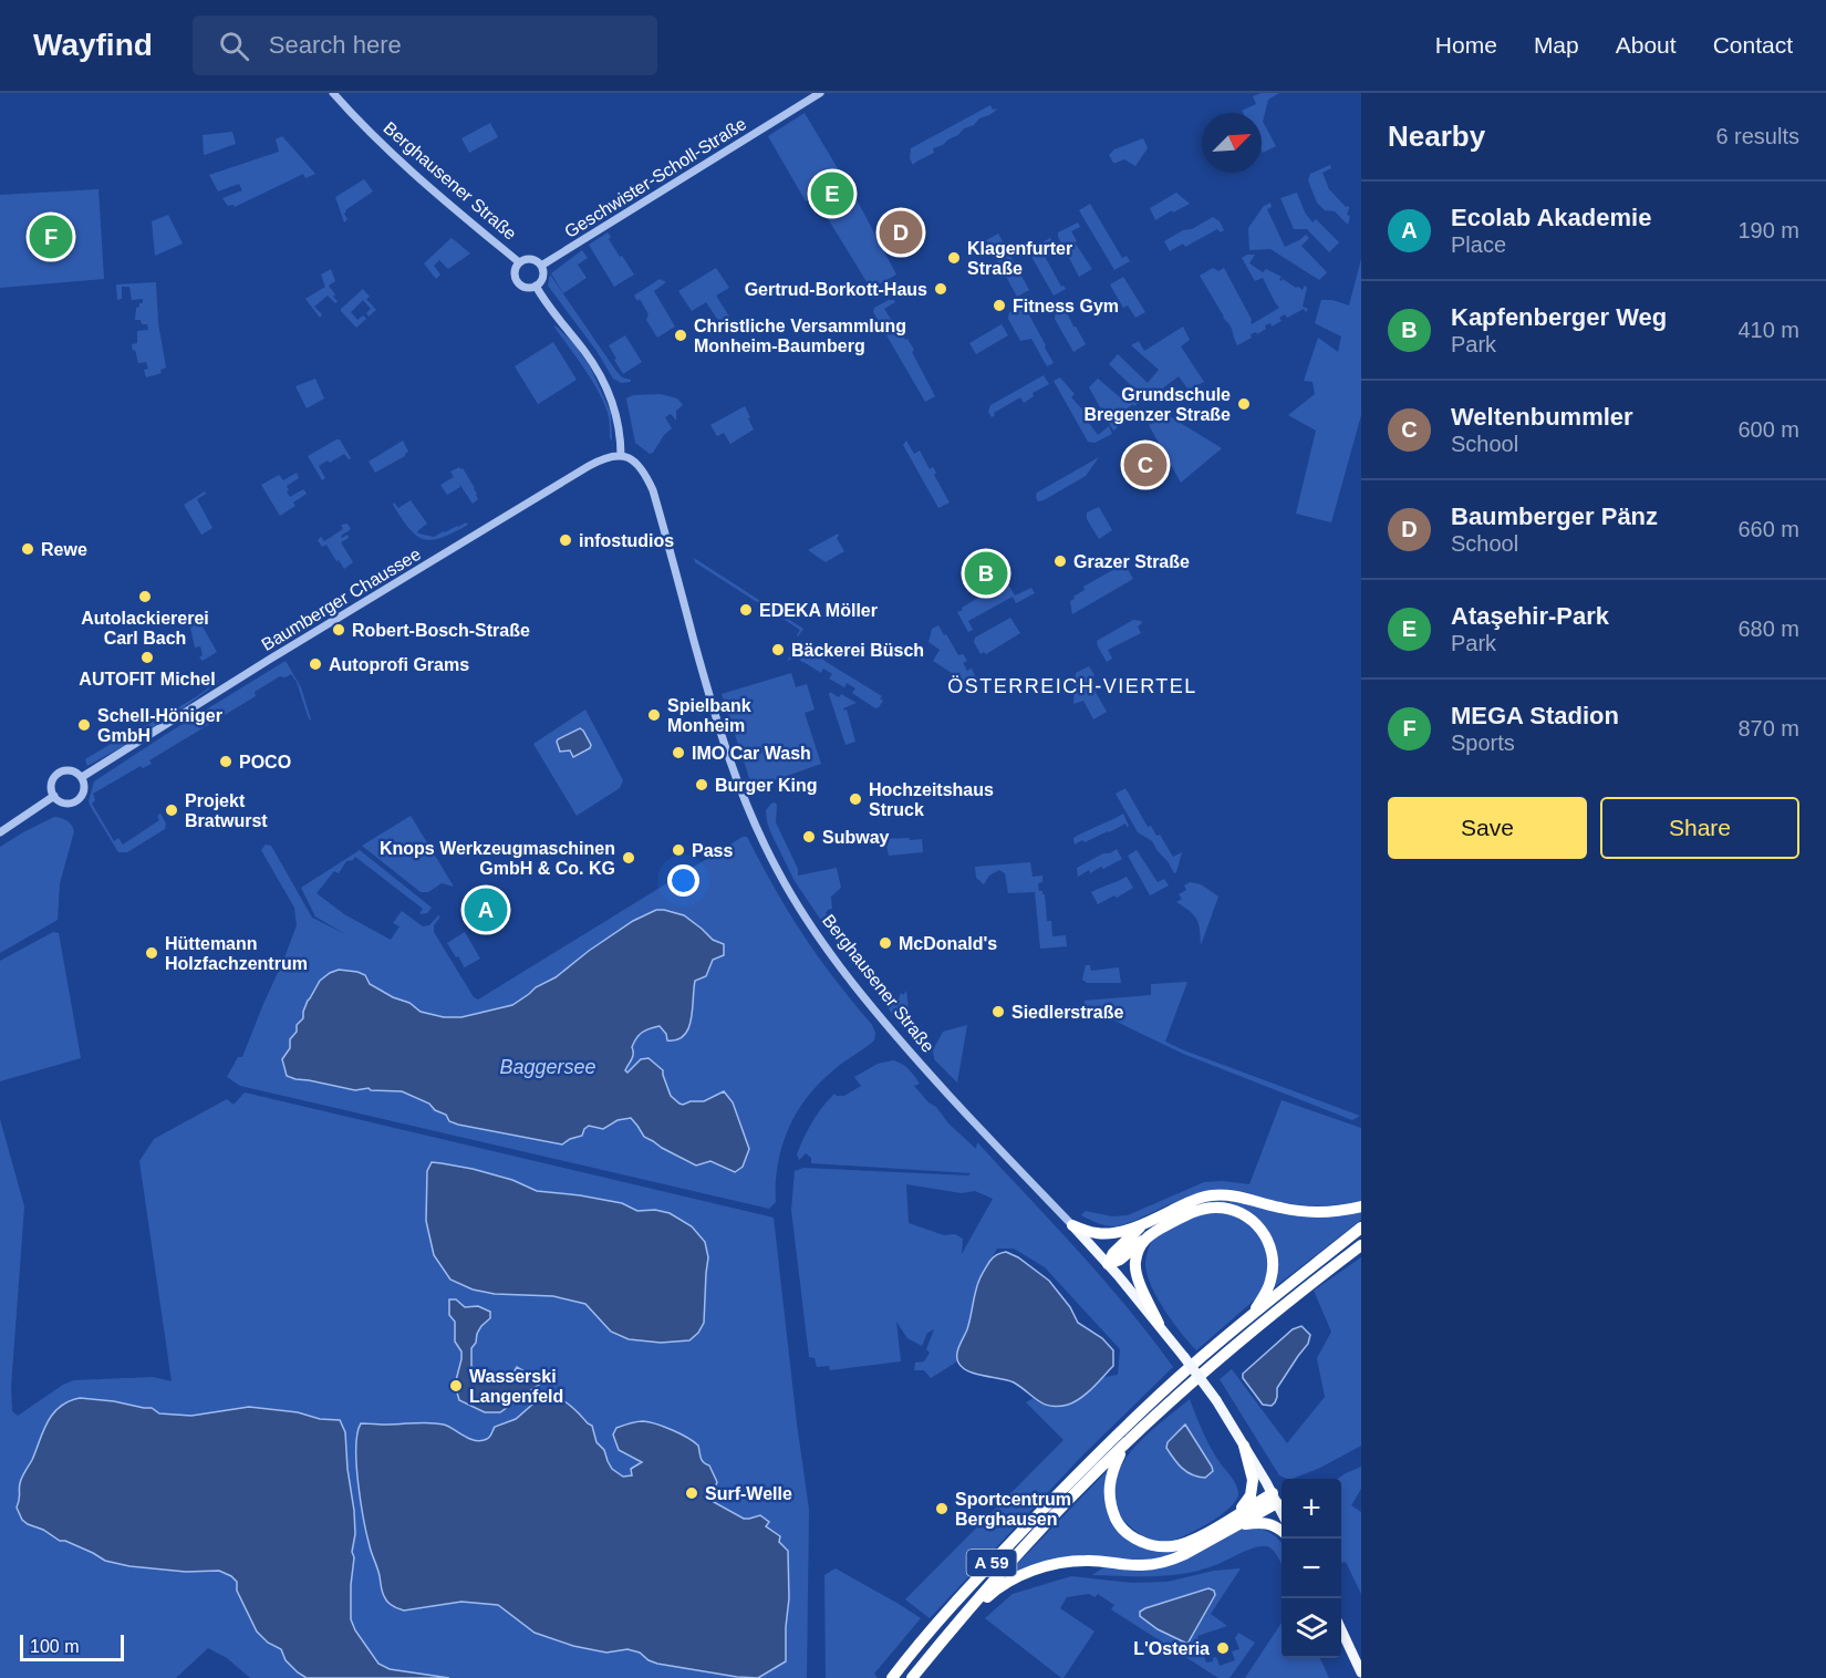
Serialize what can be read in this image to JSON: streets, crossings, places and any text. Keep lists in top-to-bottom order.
{
  "streets": {
    "highway": ["A 59"],
    "main road": ["Berghausener Straße"],
    "street": ["Geschwister-Scholl-Straße", "Baumberger Chaussee"]
  },
  "crossings": [
    ["Geschwister-Scholl-Straße", "Berghausener Straße"],
    ["Berghausener Straße", "Baumberger Chaussee"]
  ],
  "districts": ["ÖSTERREICH-VIERTEL"],
  "water": ["Baggersee"],
  "places": [
    "Klagenfurter Straße",
    "Gertrud-Borkott-Haus",
    "Fitness Gym",
    "Christliche Versammlung Monheim-Baumberg",
    "Grundschule Bregenzer Straße",
    "infostudios",
    "Rewe",
    "Grazer Straße",
    "Autolackiererei Carl Bach",
    "EDEKA Möller",
    "Robert-Bosch-Straße",
    "Bäckerei Büsch",
    "AUTOFIT Michel",
    "Autoprofi Grams",
    "Spielbank Monheim",
    "Schell-Höniger GmbH",
    "IMO Car Wash",
    "POCO",
    "Burger King",
    "Hochzeitshaus Struck",
    "Projekt Bratwurst",
    "Subway",
    "Pass",
    "Knops Werkzeugmaschinen GmbH & Co. KG",
    "McDonald's",
    "Hüttemann Holzfachzentrum",
    "Siedlerstraße",
    "Wasserski Langenfeld",
    "Surf-Welle",
    "Sportcentrum Berghausen",
    "L'Osteria"
  ],
  "scale_bar": "100 m",
  "north": "top right",
  "page": {
    "header": "Wayfind",
    "search": "Search here",
    "nav": [
      "Home",
      "Map",
      "About",
      "Contact"
    ],
    "heading": ["Nearby", "6 results"],
    "pins": [
      "E",
      "D",
      "F",
      "C",
      "B",
      "A"
    ],
    "list": [
      {
        "mark": "A",
        "name": "Ecolab Akademie",
        "note": "Place",
        "value": "190 m"
      },
      {
        "mark": "B",
        "name": "Kapfenberger Weg",
        "note": "Park",
        "value": "410 m"
      },
      {
        "mark": "C",
        "name": "Weltenbummler",
        "note": "School",
        "value": "600 m"
      },
      {
        "mark": "D",
        "name": "Baumberger Pänz",
        "note": "School",
        "value": "660 m"
      },
      {
        "mark": "E",
        "name": "Ataşehir-Park",
        "note": "Park",
        "value": "680 m"
      },
      {
        "mark": "F",
        "name": "MEGA Stadion",
        "note": "Sports",
        "value": "870 m"
      }
    ],
    "buttons": ["Save", "Share"],
    "map_buttons": ["+", "−"],
    "scale": "100 m"
  }
}
